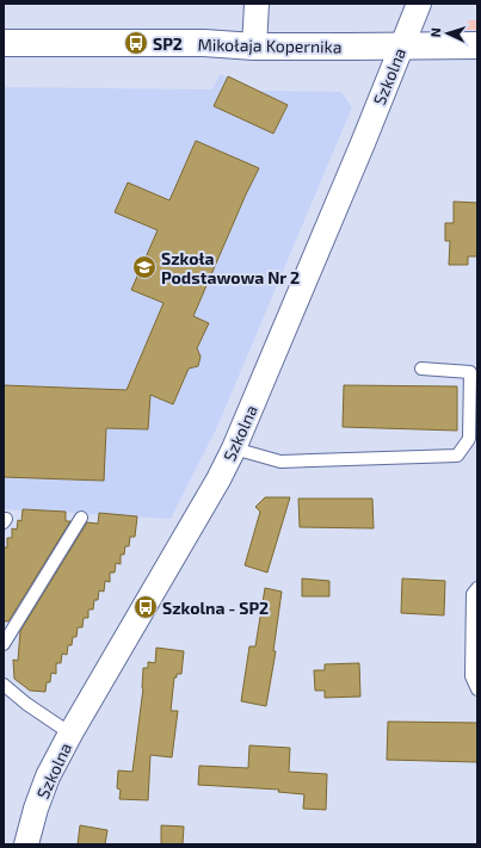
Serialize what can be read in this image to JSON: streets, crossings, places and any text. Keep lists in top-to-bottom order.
{
  "streets": {
    "street": ["Mikołaja Kopernika", "Szkolna"]
  },
  "crossings": [
    ["Mikołaja Kopernika", "Szkolna"]
  ],
  "places": {
    "bus stop": ["SP2", "Szkolna - SP2"],
    "school or university": ["Szkoła Podstawowa Nr 2"]
  },
  "north": "left"
}
